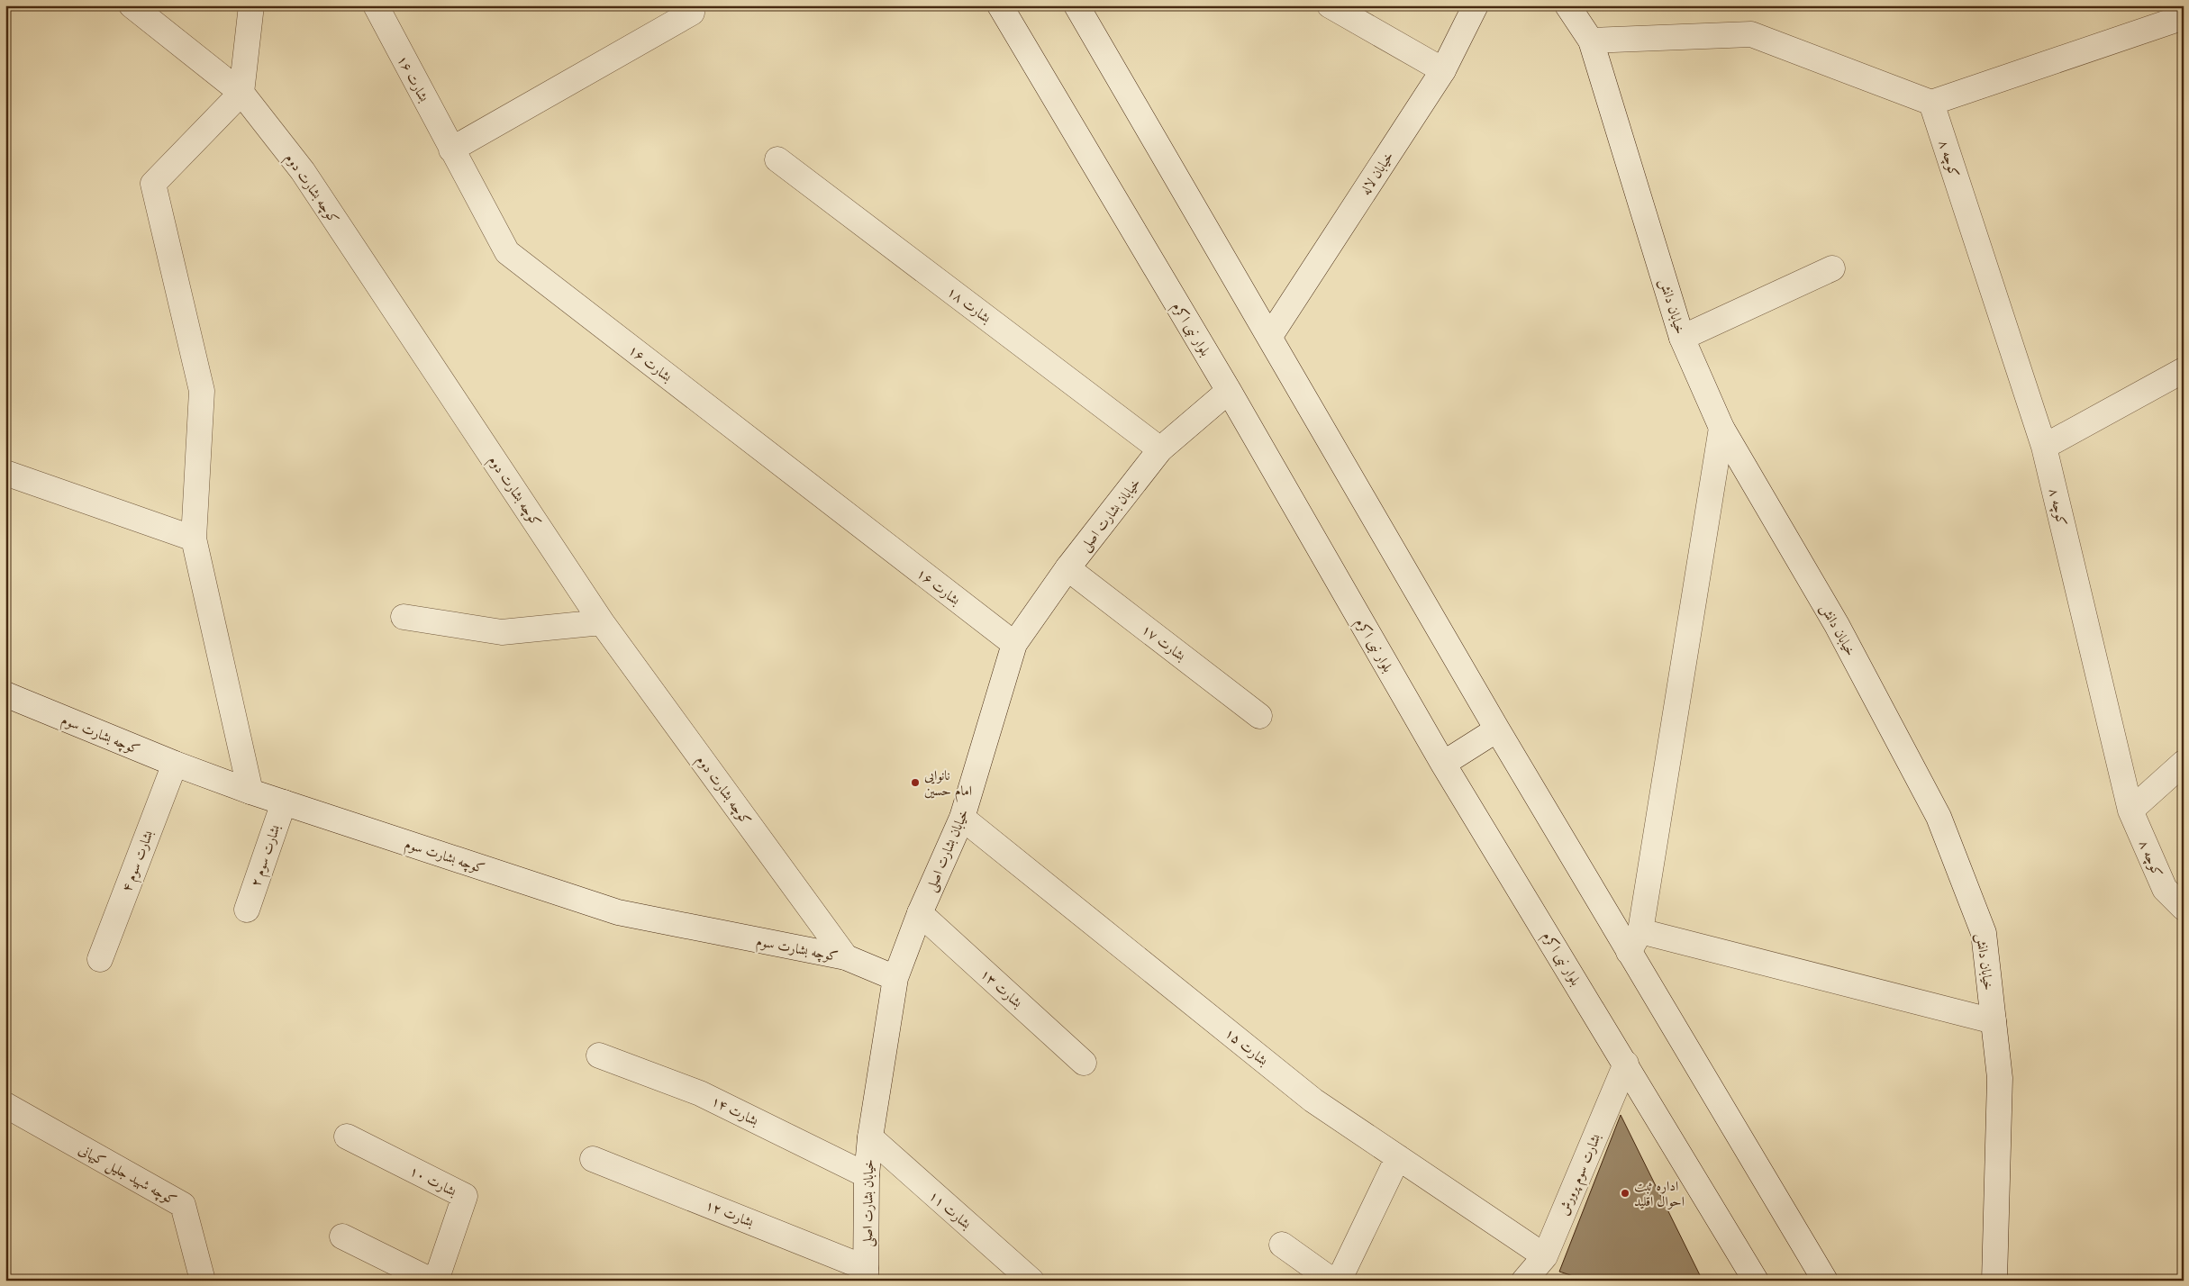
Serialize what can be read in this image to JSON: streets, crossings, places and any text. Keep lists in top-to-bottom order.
{
  "streets": {
    "street": [
      "بشارت ۱۶",
      "کوچه ۸",
      "خیابان لاله",
      "کوچه بشارت دوم",
      "بشارت ۱۸",
      "خیابان دانش",
      "بلوار نبی اکرم",
      "خیابان بشارت اصلی",
      "بشارت ۱۷",
      "کوچه بشارت سوم",
      "بشارت سوم ۲",
      "بشارت سوم ۴",
      "بشارت ۱۳",
      "بشارت ۱۵",
      "بشارت ۱۴",
      "کوچه شهید جلیل کیهانی",
      "بشارت سوم پرورش",
      "بشارت ۱۰",
      "بشارت ۱۱",
      "بشارت ۱۲"
    ]
  },
  "crossings": [
    ["بشارت ۱۶", "خیابان بشارت اصلی"],
    ["کوچه بشارت دوم", "کوچه بشارت سوم"],
    ["بشارت ۱۸", "خیابان بشارت اصلی"],
    ["بلوار نبی اکرم", "خیابان بشارت اصلی"],
    ["بلوار نبی اکرم", "بشارت سوم پرورش"],
    ["خیابان بشارت اصلی", "بشارت ۱۷"],
    ["خیابان بشارت اصلی", "کوچه بشارت سوم"],
    ["خیابان بشارت اصلی", "بشارت ۱۳"],
    ["خیابان بشارت اصلی", "بشارت ۱۵"],
    ["خیابان بشارت اصلی", "بشارت ۱۴"],
    ["خیابان بشارت اصلی", "بشارت ۱۱"],
    ["خیابان بشارت اصلی", "بشارت ۱۲"],
    ["کوچه بشارت سوم", "بشارت سوم ۲"],
    ["کوچه بشارت سوم", "بشارت سوم ۴"],
    ["بشارت ۱۵", "بشارت سوم پرورش"]
  ],
  "places": ["نانوایی امام حسین", "اداره ثبت احوال اقلید"]
}
